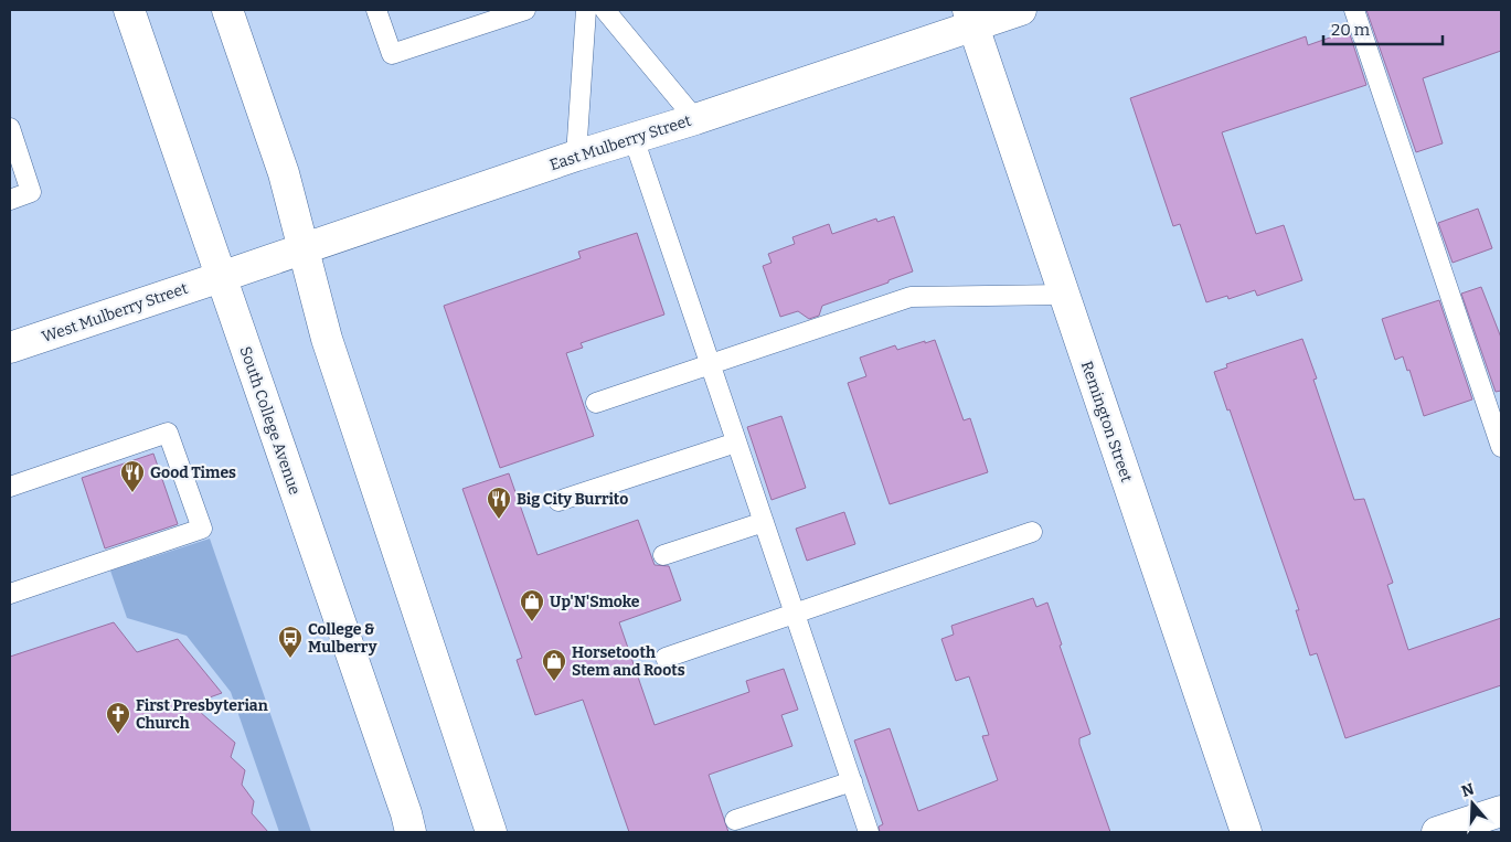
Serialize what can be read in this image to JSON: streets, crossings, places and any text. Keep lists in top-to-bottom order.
{
  "streets": {
    "main road": [
      "East Mulberry Street",
      "West Mulberry Street",
      "South College Avenue",
      "Remington Street"
    ]
  },
  "crossings": [
    ["East Mulberry Street", "West Mulberry Street"],
    ["East Mulberry Street", "South College Avenue"],
    ["East Mulberry Street", "Remington Street"],
    ["West Mulberry Street", "South College Avenue"]
  ],
  "places": {
    "restaurant": ["Good Times", "Big City Burrito"],
    "shop": ["Up'N'Smoke", "Horsetooth Stem and Roots"],
    "bus stop": ["College & Mulberry"],
    "church": ["First Presbyterian Church"]
  },
  "scale_bar": "20 m",
  "north": "top"
}
